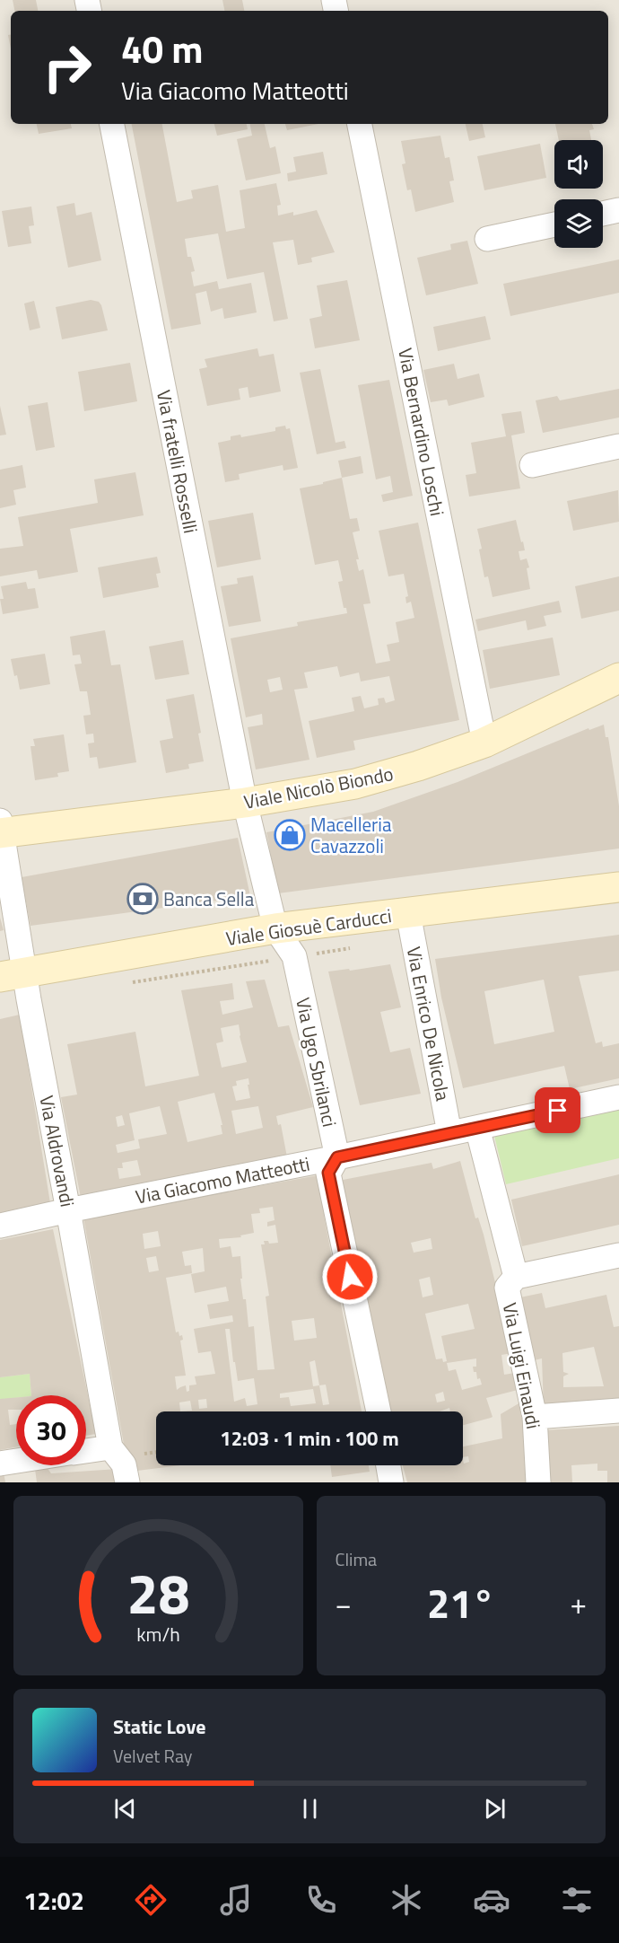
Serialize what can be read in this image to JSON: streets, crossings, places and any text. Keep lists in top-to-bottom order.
{
  "streets": {
    "main road": ["Viale Nicolò Biondo", "Viale Giosuè Carducci"],
    "street": [
      "Via Bernardino Loschi",
      "Via fratelli Rosselli",
      "Via Enrico De Nicola",
      "Via Ugo Sbrilanci",
      "Via Aldrovandi",
      "Via Giacomo Matteotti",
      "Via Luigi Einaudi"
    ]
  },
  "crossings": [
    ["Via Bernardino Loschi", "Viale Nicolò Biondo"],
    ["Via fratelli Rosselli", "Viale Nicolò Biondo"],
    ["Via fratelli Rosselli", "Via Ugo Sbrilanci"],
    ["Viale Nicolò Biondo", "Via Ugo Sbrilanci"],
    ["Viale Nicolò Biondo", "Via Aldrovandi"],
    ["Viale Giosuè Carducci", "Via Enrico De Nicola"],
    ["Viale Giosuè Carducci", "Via Ugo Sbrilanci"],
    ["Viale Giosuè Carducci", "Via Aldrovandi"],
    ["Via Enrico De Nicola", "Via Giacomo Matteotti"],
    ["Via Ugo Sbrilanci", "Via Giacomo Matteotti"],
    ["Via Aldrovandi", "Via Giacomo Matteotti"],
    ["Via Giacomo Matteotti", "Via Luigi Einaudi"]
  ],
  "places": {
    "shop": ["Macelleria Cavazzoli"],
    "bank": ["Banca Sella"]
  },
  "page": {
    "turn": ["40 m", "Via Giacomo Matteotti"],
    "limit": "30",
    "trip": "12:03 · 1 min · 100 m",
    "tile": "Clima",
    "heat": ["−", "21°", "+"],
    "song": ["Static Love", "Velvet Ray"],
    "tabs": "12:02",
    "gauge": ["28", "km/h"]
  }
}
